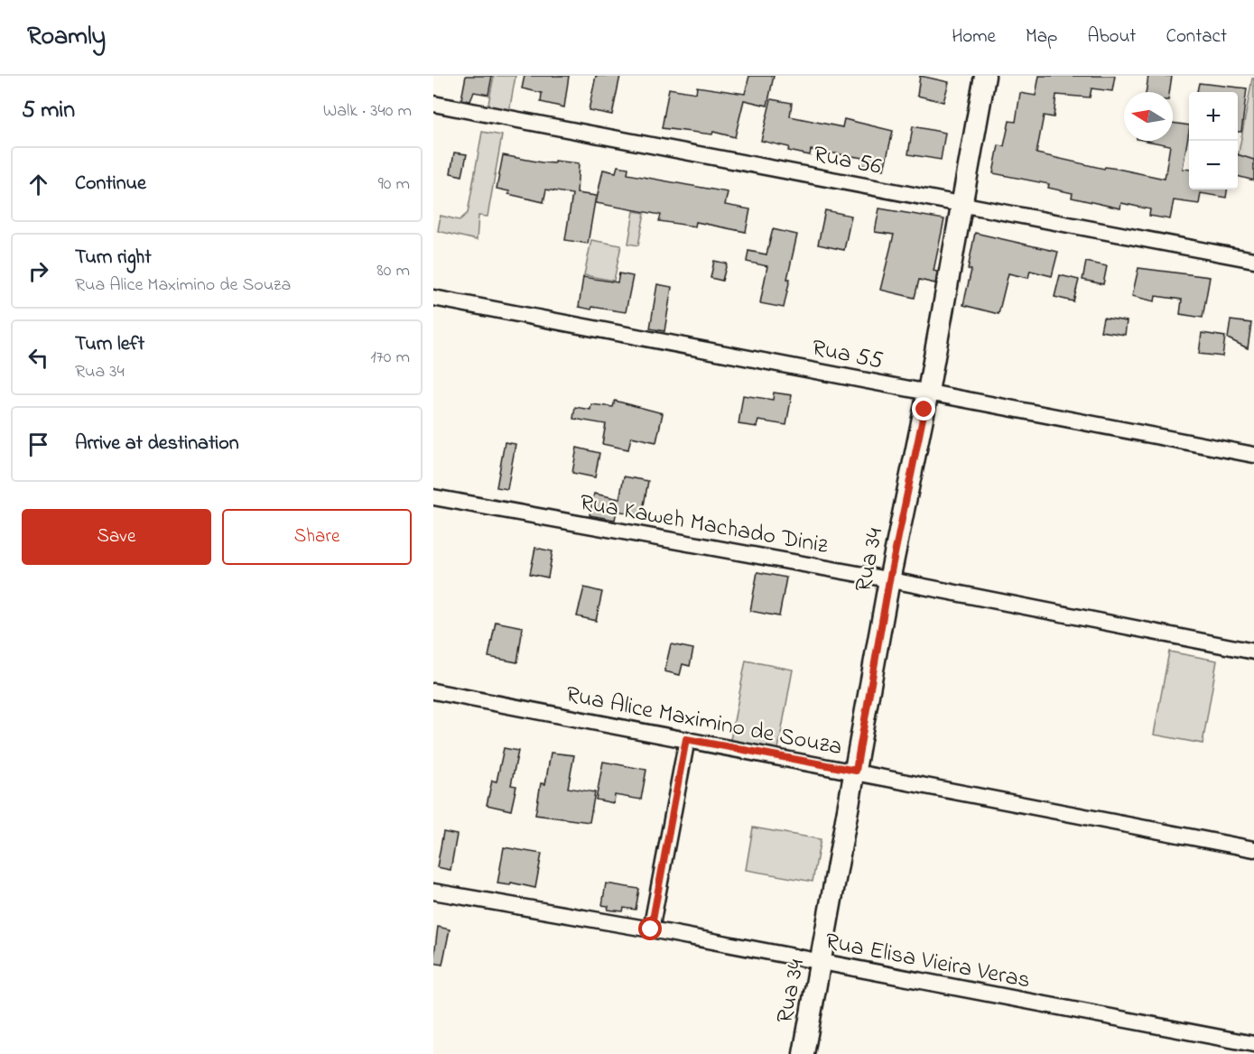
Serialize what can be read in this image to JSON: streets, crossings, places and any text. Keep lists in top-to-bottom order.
{
  "streets": {
    "street": [
      "Rua 56",
      "Rua 55",
      "Rua Kaweh Machado Diniz",
      "Rua 34",
      "Rua Alice Maximino de Souza",
      "Rua Elisa Vieira Veras"
    ]
  },
  "crossings": [
    ["Rua 56", "Rua 34"],
    ["Rua 55", "Rua 34"],
    ["Rua Kaweh Machado Diniz", "Rua 34"],
    ["Rua 34", "Rua Alice Maximino de Souza"],
    ["Rua 34", "Rua Elisa Vieira Veras"]
  ],
  "north": "left",
  "page": {
    "header": "Roamly",
    "nav": [
      "Home",
      "Map",
      "About",
      "Contact"
    ],
    "heading": ["5 min", "Walk · 340 m"],
    "map_buttons": ["+", "−"],
    "list": [
      ["Continue", "90 m"],
      ["Turn right", "Rua Alice Maximino de Souza", "80 m"],
      ["Turn left", "Rua 34", "170 m"],
      "Arrive at destination"
    ],
    "buttons": ["Save", "Share"]
  }
}
